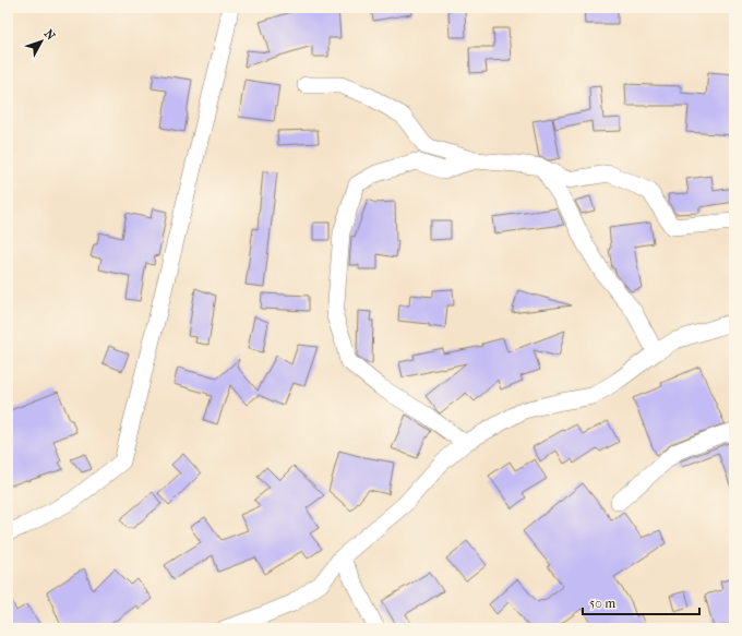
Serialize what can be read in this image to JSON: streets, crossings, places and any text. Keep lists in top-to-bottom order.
{
  "scale_bar": "50 m",
  "north": "top right"
}
